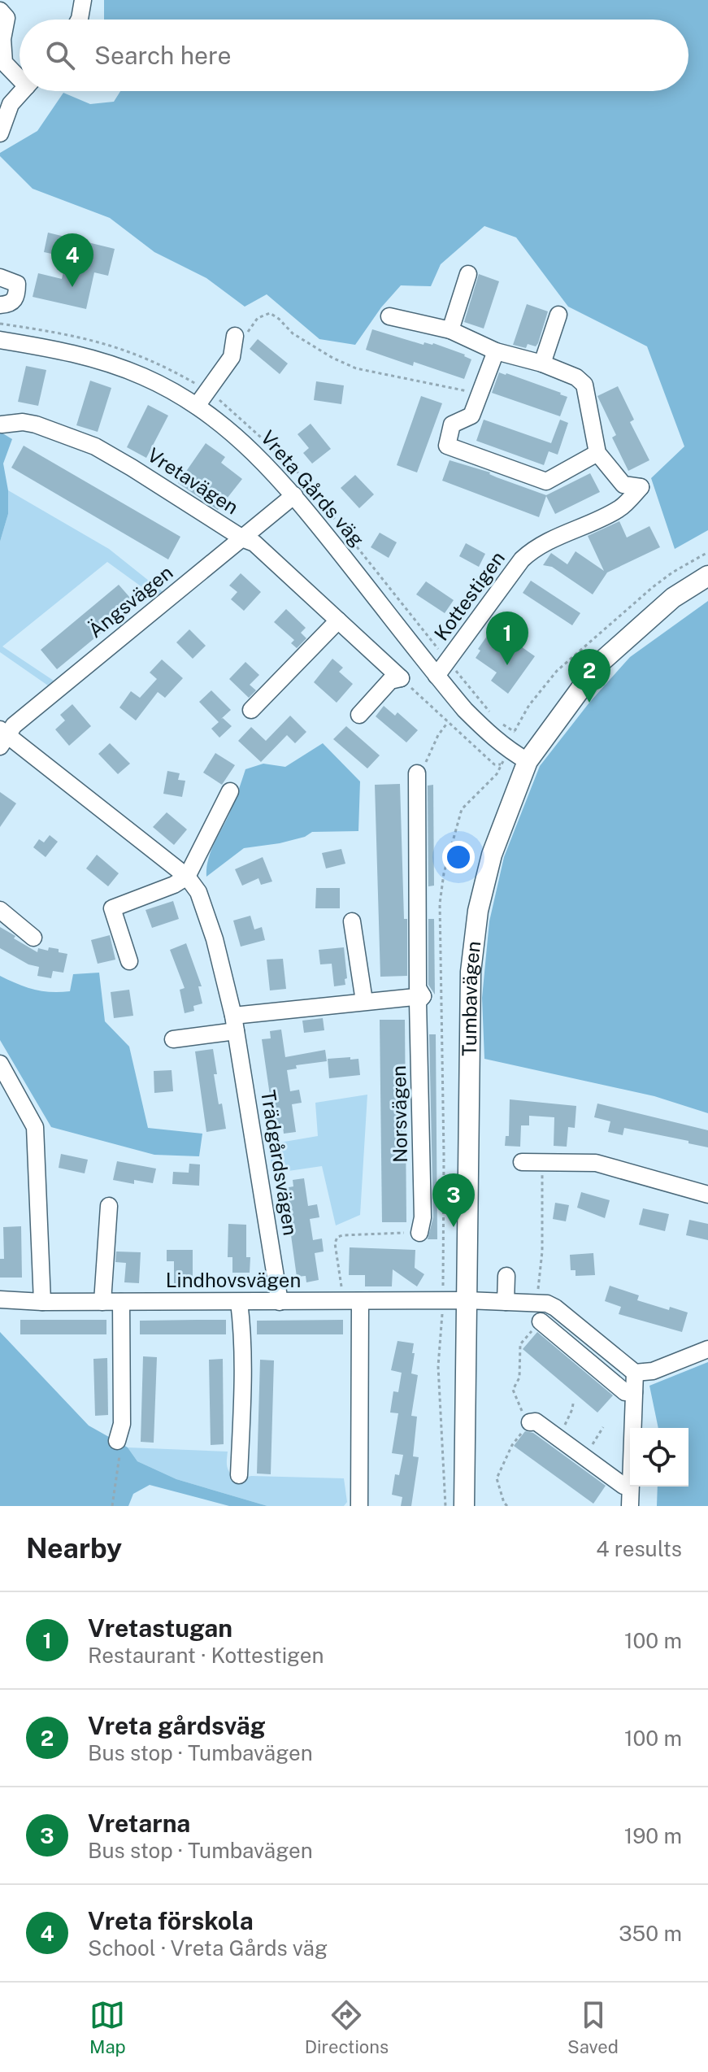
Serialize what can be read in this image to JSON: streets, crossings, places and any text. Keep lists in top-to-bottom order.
{
  "streets": {
    "main road": ["Tumbavägen"],
    "street": [
      "Vretavägen",
      "Vreta Gårds väg",
      "Kottestigen",
      "Ängsvägen",
      "Norsvägen",
      "Trädgårdsvägen",
      "Lindhovsvägen"
    ]
  },
  "crossings": [
    ["Vretavägen", "Ängsvägen"],
    ["Vreta Gårds väg", "Kottestigen"],
    ["Vreta Gårds väg", "Ängsvägen"],
    ["Vreta Gårds väg", "Tumbavägen"],
    ["Ängsvägen", "Trädgårdsvägen"],
    ["Tumbavägen", "Lindhovsvägen"],
    ["Trädgårdsvägen", "Lindhovsvägen"]
  ],
  "page": {
    "search": "Search here",
    "pins": [
      "4",
      "1",
      "2",
      "3"
    ],
    "heading": ["Nearby", "4 results"],
    "list": [
      {
        "mark": "1",
        "name": "Vretastugan",
        "note": "Restaurant · Kottestigen",
        "value": "100 m"
      },
      {
        "mark": "2",
        "name": "Vreta gårdsväg",
        "note": "Bus stop · Tumbavägen",
        "value": "100 m"
      },
      {
        "mark": "3",
        "name": "Vretarna",
        "note": "Bus stop · Tumbavägen",
        "value": "190 m"
      },
      {
        "mark": "4",
        "name": "Vreta förskola",
        "note": "School · Vreta Gårds väg",
        "value": "350 m"
      }
    ],
    "nav": ["Map", "Directions", "Saved"]
  }
}
